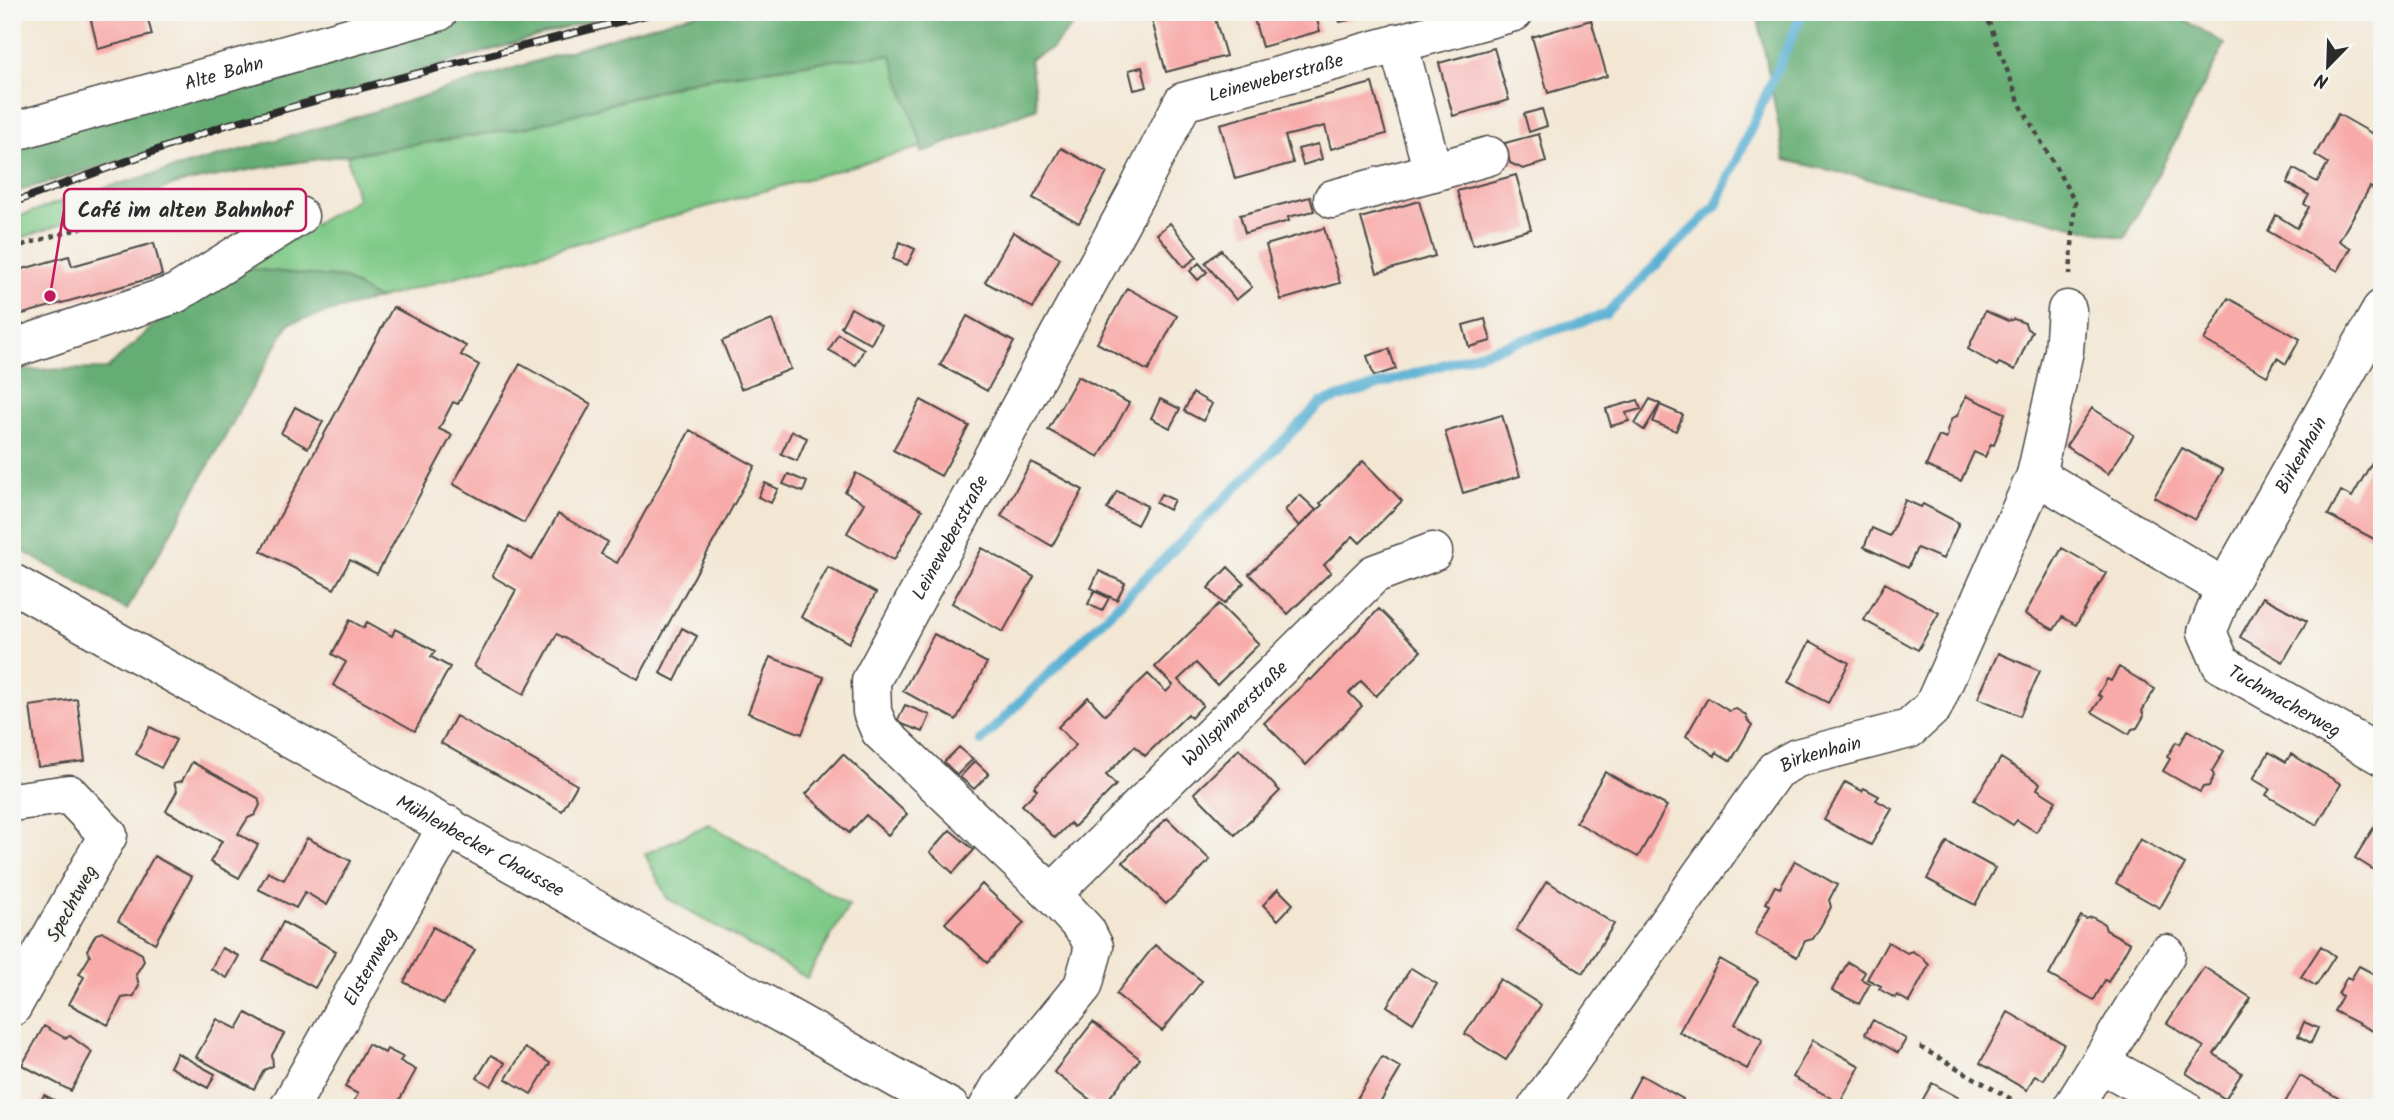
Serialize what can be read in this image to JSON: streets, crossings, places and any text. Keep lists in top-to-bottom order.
{
  "streets": {
    "street": [
      "Alte Bahn",
      "Leineweberstraße",
      "Birkenhain",
      "Tuchmacherweg",
      "Wollspinnerstraße",
      "Mühlenbecker Chaussee",
      "Spechtweg",
      "Elsternweg"
    ]
  },
  "crossings": [
    ["Leineweberstraße", "Wollspinnerstraße"],
    ["Birkenhain", "Tuchmacherweg"],
    ["Mühlenbecker Chaussee", "Elsternweg"]
  ],
  "places": ["Café im alten Bahnhof"],
  "north": "bottom left"
}
